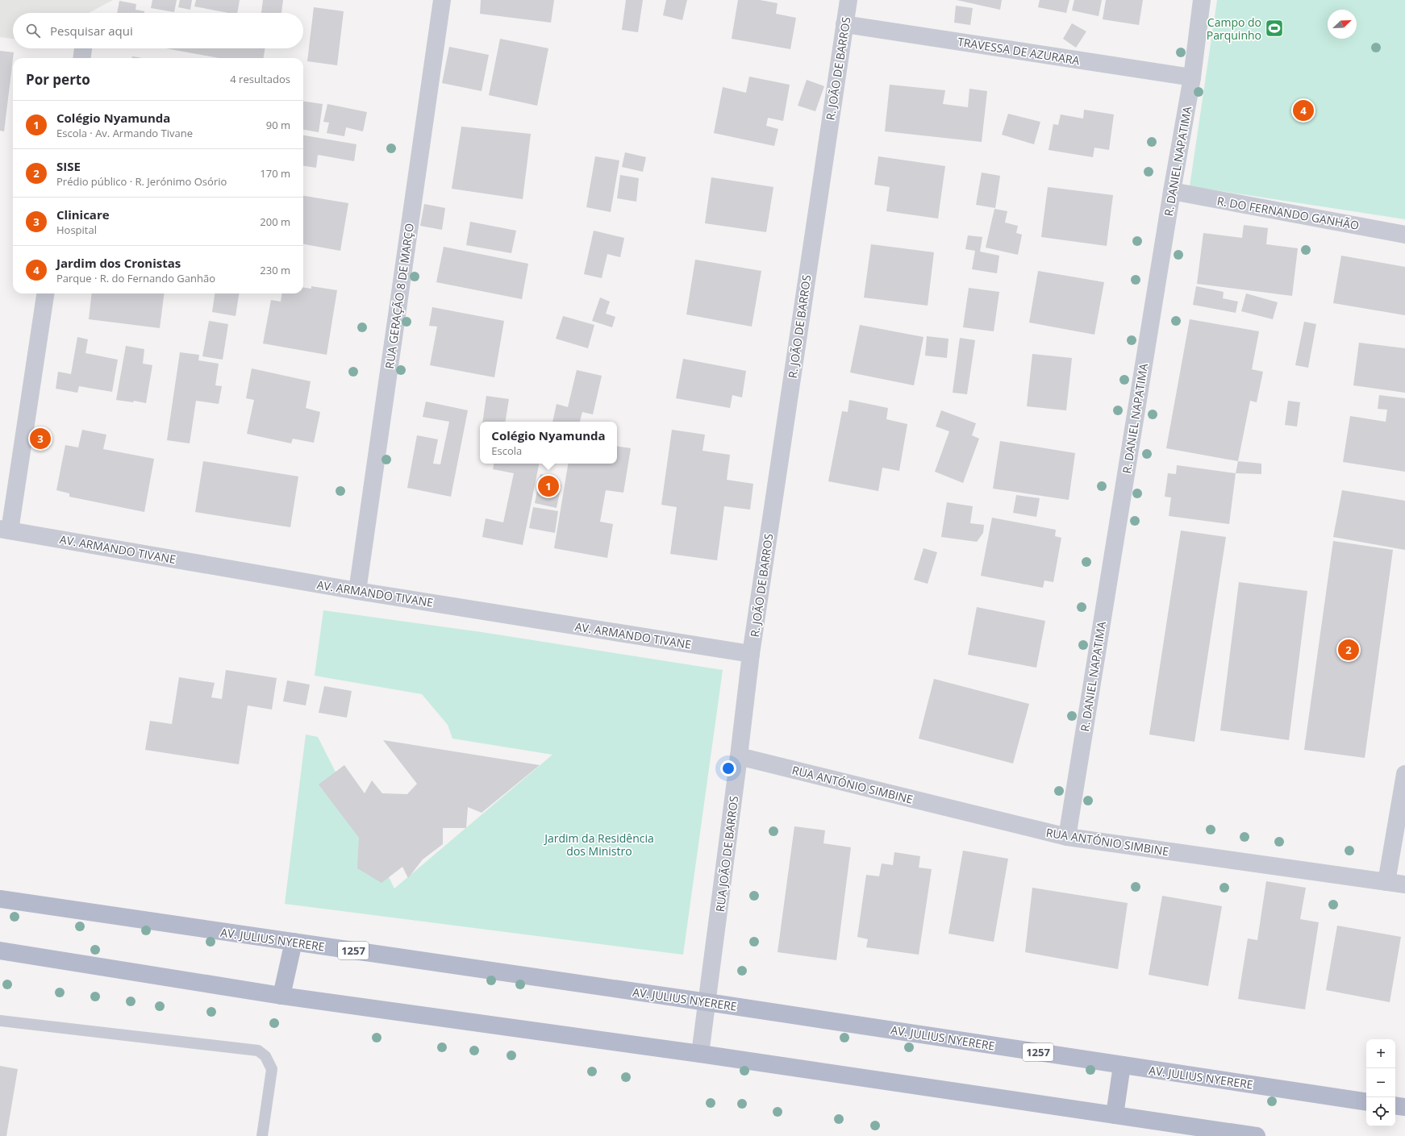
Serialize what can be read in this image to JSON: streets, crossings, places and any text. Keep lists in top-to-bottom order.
{
  "streets": {
    "main road": ["AV. JULIUS NYERERE", "1257"],
    "street": [
      "TRAVESSA DE AZURARA",
      "R. JOÃO DE BARROS",
      "R. DANIEL NAPATIMA",
      "R. DO FERNANDO GANHÃO",
      "RUA GERAÇÃO 8 DE MARÇO",
      "AV. ARMANDO TIVANE",
      "RUA ANTÓNIO SIMBINE",
      "RUA JOÃO DE BARROS"
    ]
  },
  "crossings": [
    ["TRAVESSA DE AZURARA", "R. JOÃO DE BARROS"],
    ["TRAVESSA DE AZURARA", "R. DANIEL NAPATIMA"],
    ["R. JOÃO DE BARROS", "AV. ARMANDO TIVANE"],
    ["R. JOÃO DE BARROS", "RUA JOÃO DE BARROS"],
    ["R. DANIEL NAPATIMA", "R. DO FERNANDO GANHÃO"],
    ["R. DANIEL NAPATIMA", "RUA ANTÓNIO SIMBINE"],
    ["RUA GERAÇÃO 8 DE MARÇO", "AV. ARMANDO TIVANE"],
    ["AV. ARMANDO TIVANE", "RUA JOÃO DE BARROS"],
    ["RUA ANTÓNIO SIMBINE", "RUA JOÃO DE BARROS"],
    ["RUA JOÃO DE BARROS", "AV. JULIUS NYERERE"]
  ],
  "parks": ["Jardim da Residência dos Ministro"],
  "places": {
    "sports": ["Campo do Parquinho"]
  },
  "north": "top right",
  "page": {
    "search": "Pesquisar aqui",
    "heading": ["Por perto", "4 resultados"],
    "pins": [
      "4",
      "3",
      "1",
      "2"
    ],
    "list": [
      {
        "mark": "1",
        "name": "Colégio Nyamunda",
        "note": "Escola · Av. Armando Tivane",
        "value": "90 m"
      },
      {
        "mark": "2",
        "name": "SISE",
        "note": "Prédio público · R. Jerónimo Osório",
        "value": "170 m"
      },
      {
        "mark": "3",
        "name": "Clinicare",
        "note": "Hospital",
        "value": "200 m"
      },
      {
        "mark": "4",
        "name": "Jardim dos Cronistas",
        "note": "Parque · R. do Fernando Ganhão",
        "value": "230 m"
      }
    ],
    "popup": ["Colégio Nyamunda", "Escola"],
    "map_buttons": ["+", "−"]
  }
}
